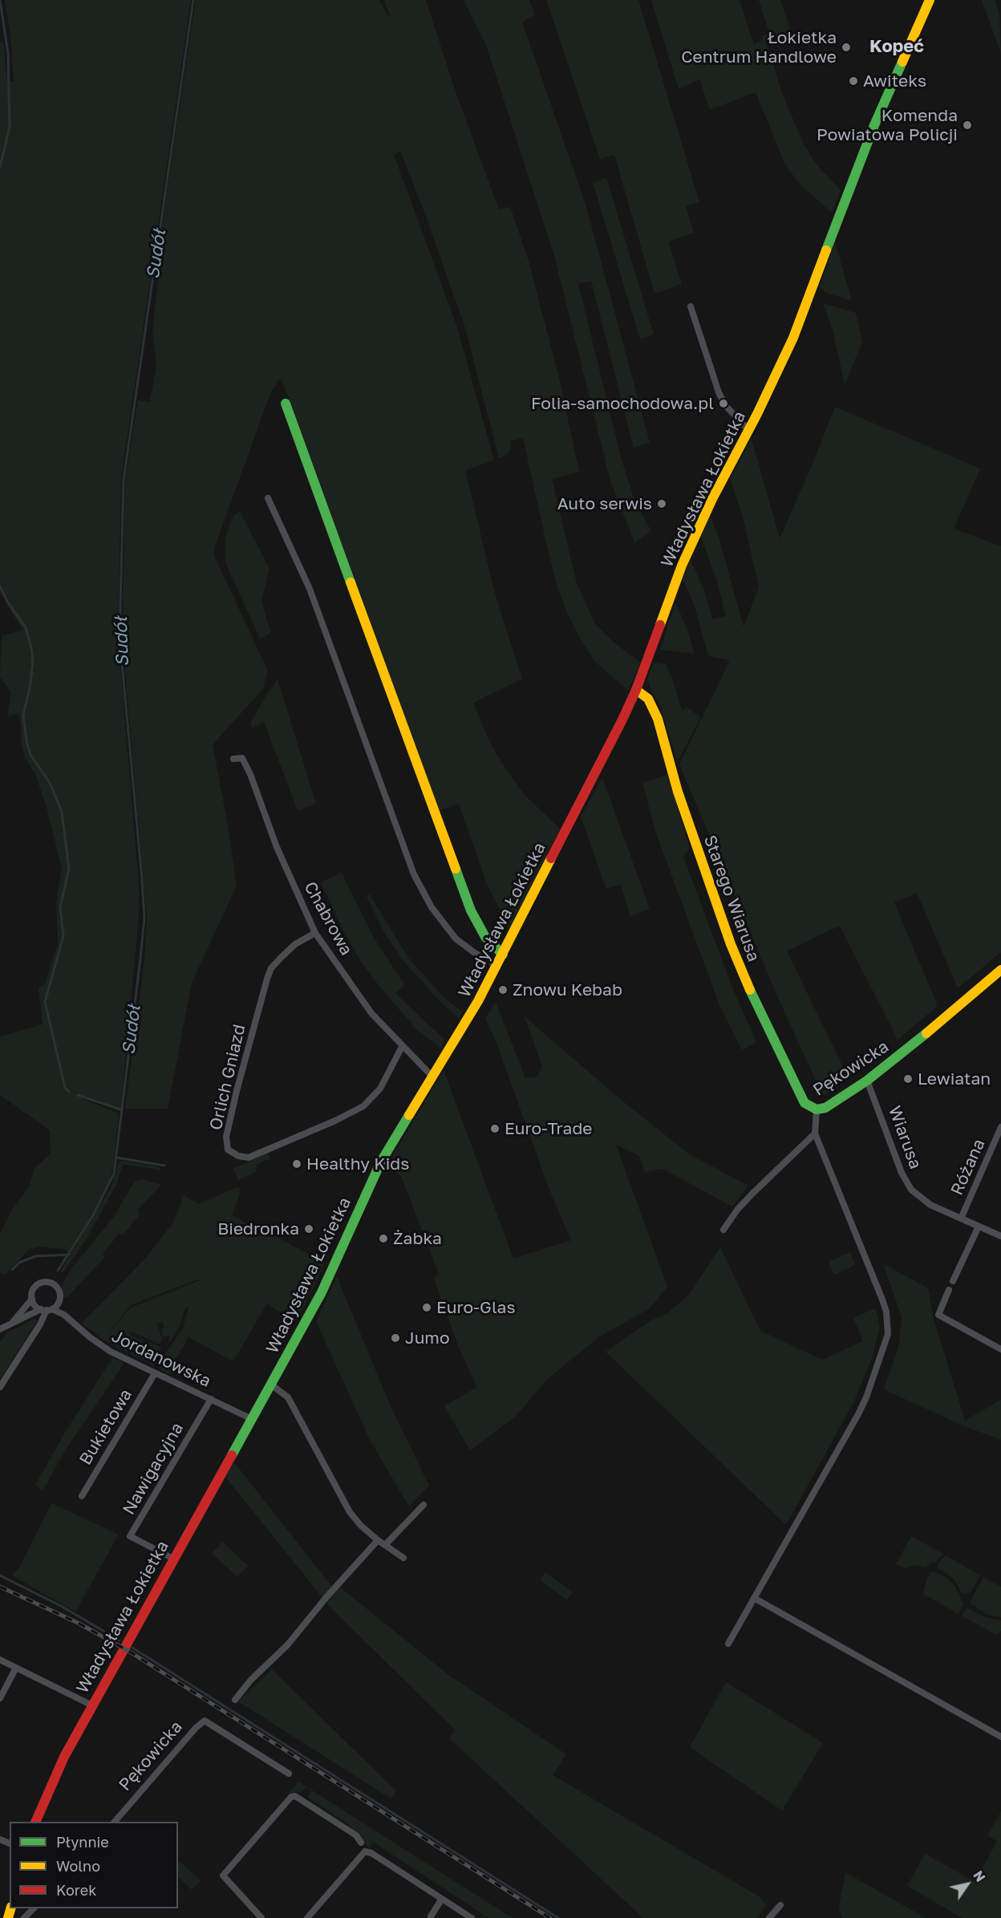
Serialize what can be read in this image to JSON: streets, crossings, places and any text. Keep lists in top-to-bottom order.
{
  "streets": {
    "street": [
      "Władysława Łokietka",
      "Starego Wiarusa",
      "Chabrowa",
      "Pękowicka",
      "Orlich Gniazd",
      "Wiarusa",
      "Różana",
      "Jordanowska",
      "Bukietowa",
      "Nawigacyjna"
    ]
  },
  "crossings": [
    ["Władysława Łokietka", "Starego Wiarusa"],
    ["Władysława Łokietka", "Chabrowa"],
    ["Władysława Łokietka", "Jordanowska"],
    ["Władysława Łokietka", "Nawigacyjna"],
    ["Starego Wiarusa", "Pękowicka"],
    ["Chabrowa", "Orlich Gniazd"],
    ["Pękowicka", "Wiarusa"],
    ["Wiarusa", "Różana"],
    ["Jordanowska", "Bukietowa"],
    ["Jordanowska", "Nawigacyjna"]
  ],
  "districts": ["Kopeć"],
  "water": ["Sudół"],
  "places": [
    "Łokietka Centrum Handlowe",
    "Awiteks",
    "Komenda Powiatowa Policji",
    "Folia-samochodowa.pl",
    "Auto serwis",
    "Znowu Kebab",
    "Lewiatan",
    "Euro-Trade",
    "Healthy Kids",
    "Biedronka",
    "Żabka",
    "Euro-Glas",
    "Jumo"
  ],
  "legend": ["Płynnie", "Wolno", "Korek"],
  "north": "top right"
}
